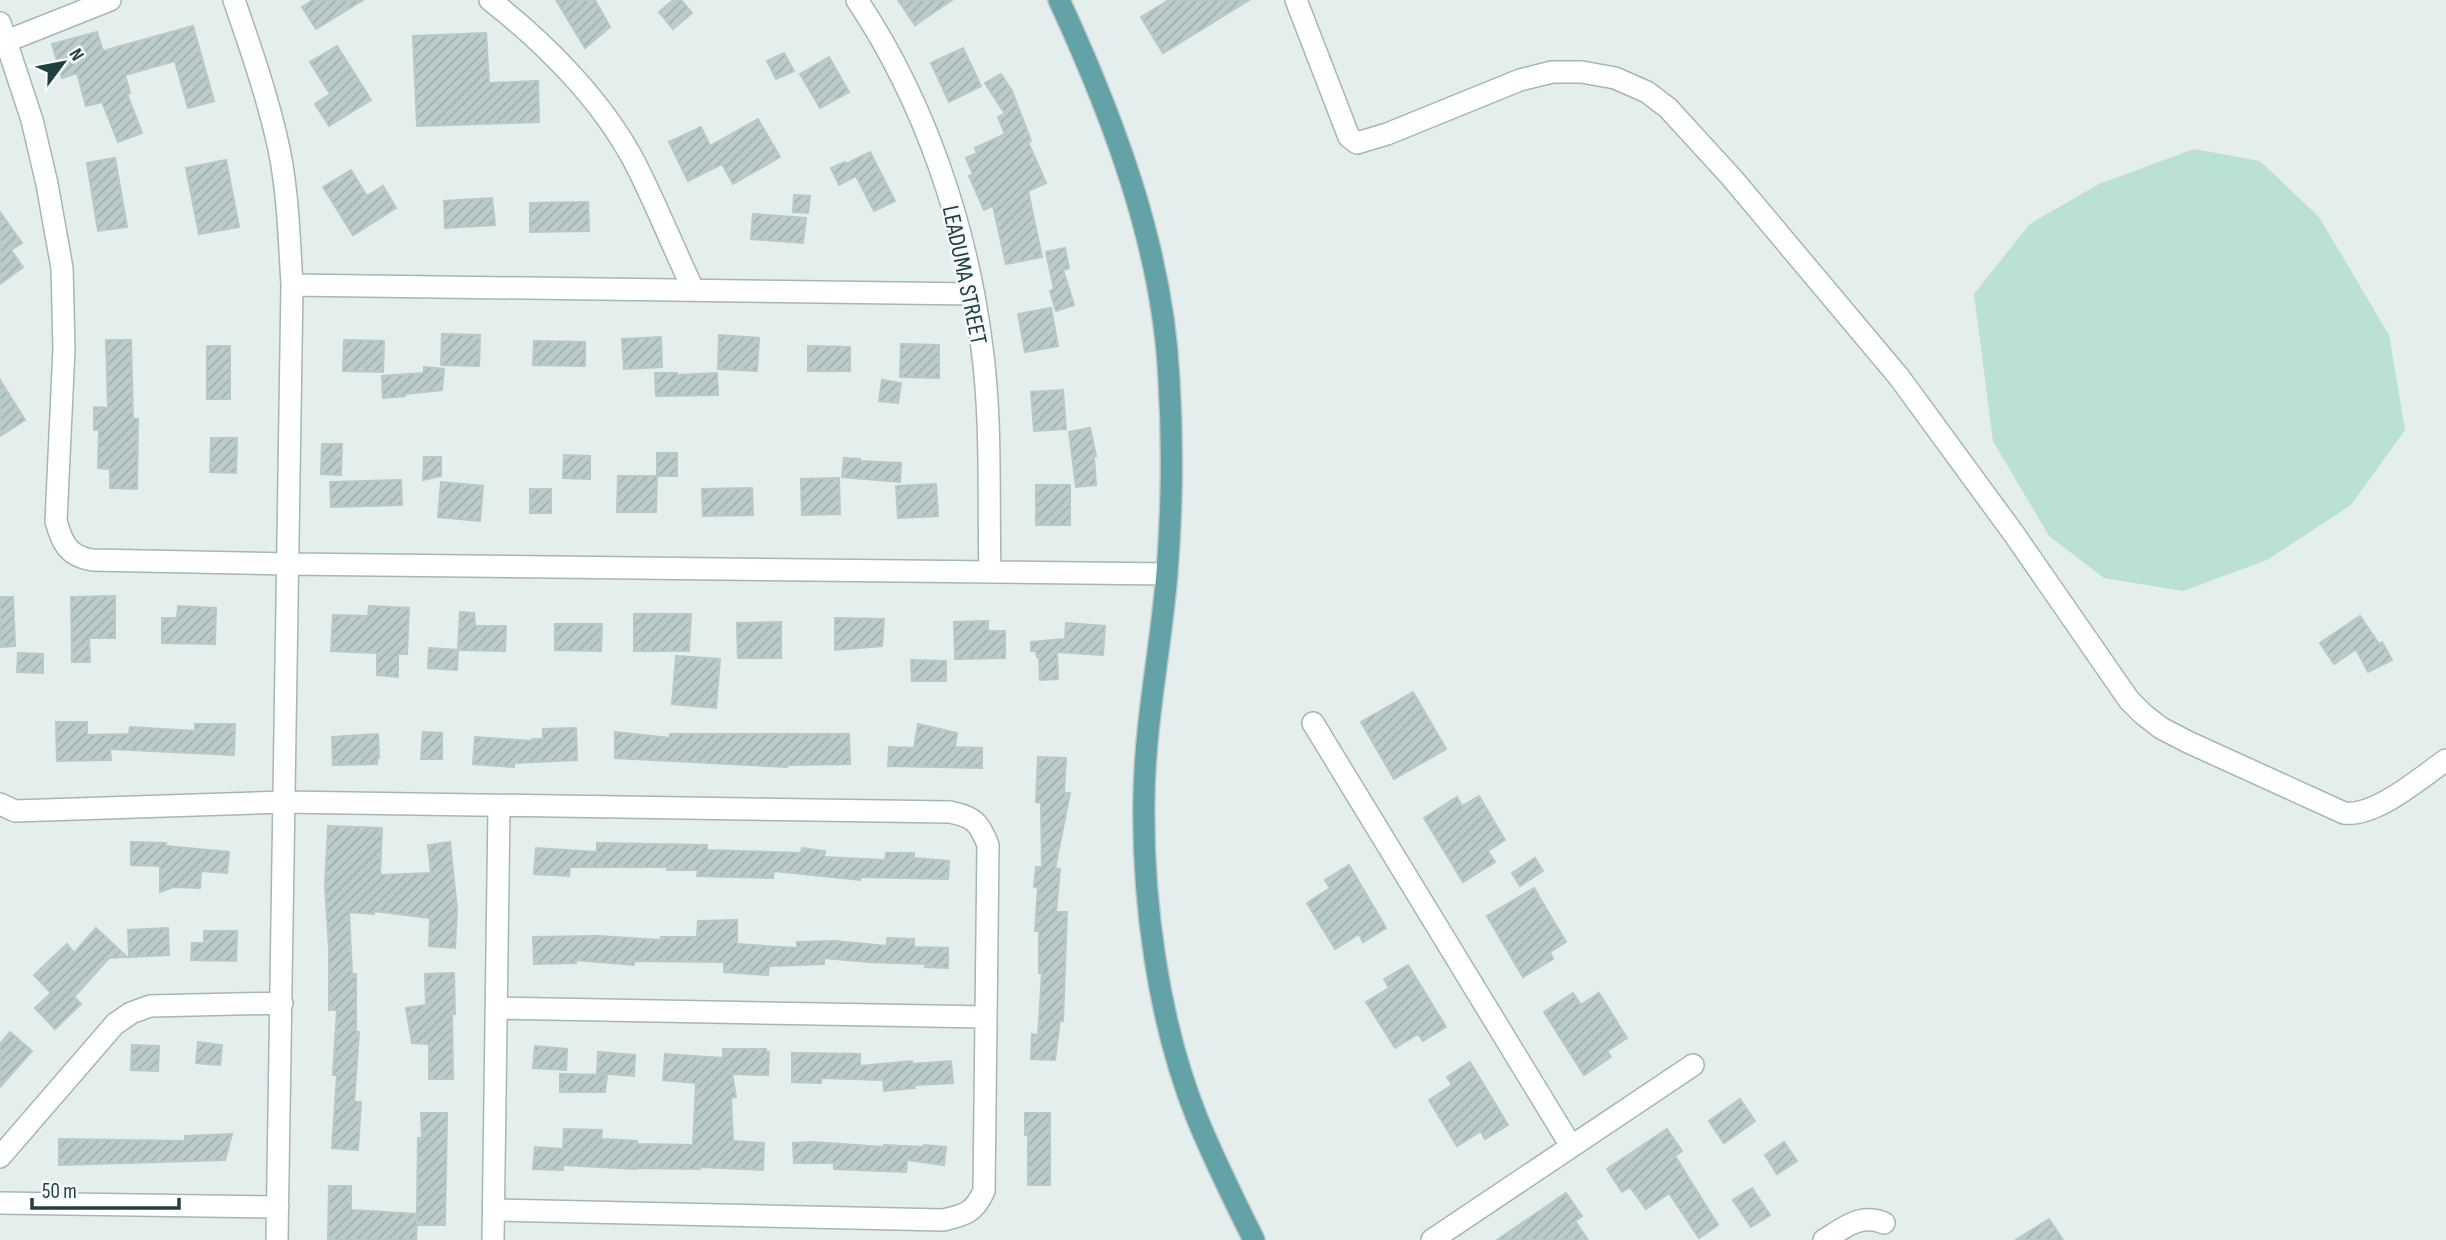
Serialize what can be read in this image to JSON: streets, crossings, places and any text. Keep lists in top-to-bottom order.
{
  "streets": {
    "street": ["LEADUMA STREET"]
  },
  "scale_bar": "50 m",
  "north": "top right"
}
